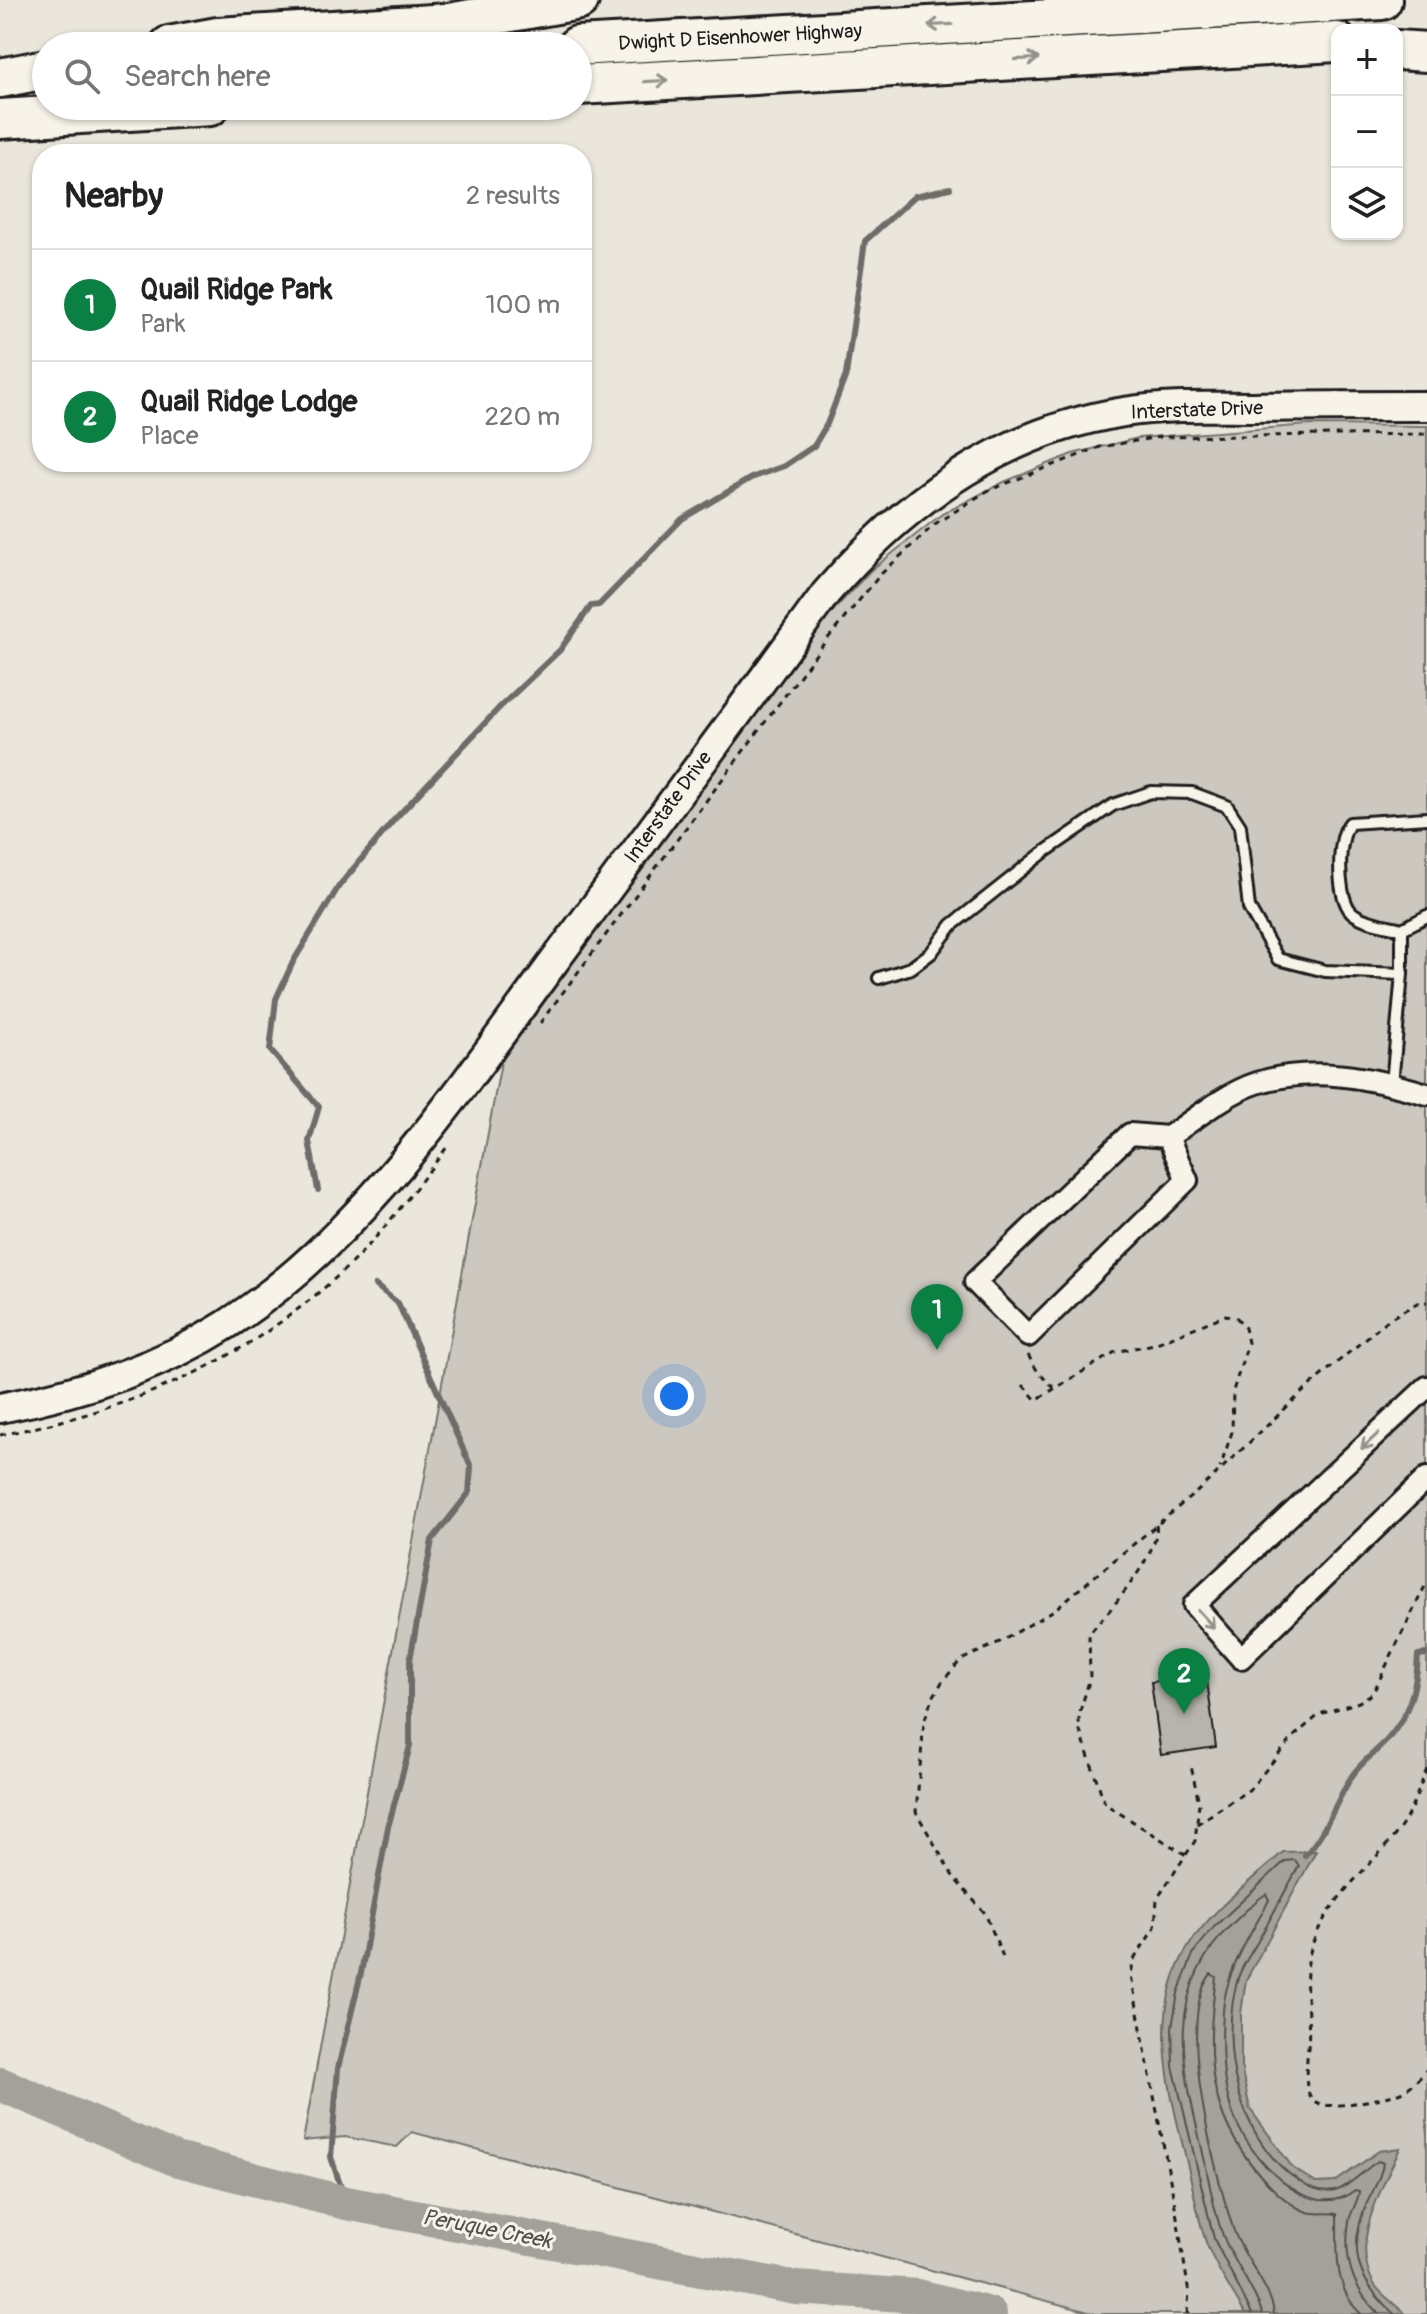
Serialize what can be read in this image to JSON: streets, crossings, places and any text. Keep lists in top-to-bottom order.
{
  "streets": {
    "highway": ["Dwight D Eisenhower Highway"],
    "main road": ["Interstate Drive"]
  },
  "water": ["Peruque Creek"],
  "page": {
    "map_buttons": ["+", "−"],
    "search": "Search here",
    "heading": ["Nearby", "2 results"],
    "list": [
      {
        "mark": "1",
        "name": "Quail Ridge Park",
        "note": "Park",
        "value": "100 m"
      },
      {
        "mark": "2",
        "name": "Quail Ridge Lodge",
        "note": "Place",
        "value": "220 m"
      }
    ],
    "pins": ["1", "2"]
  }
}
